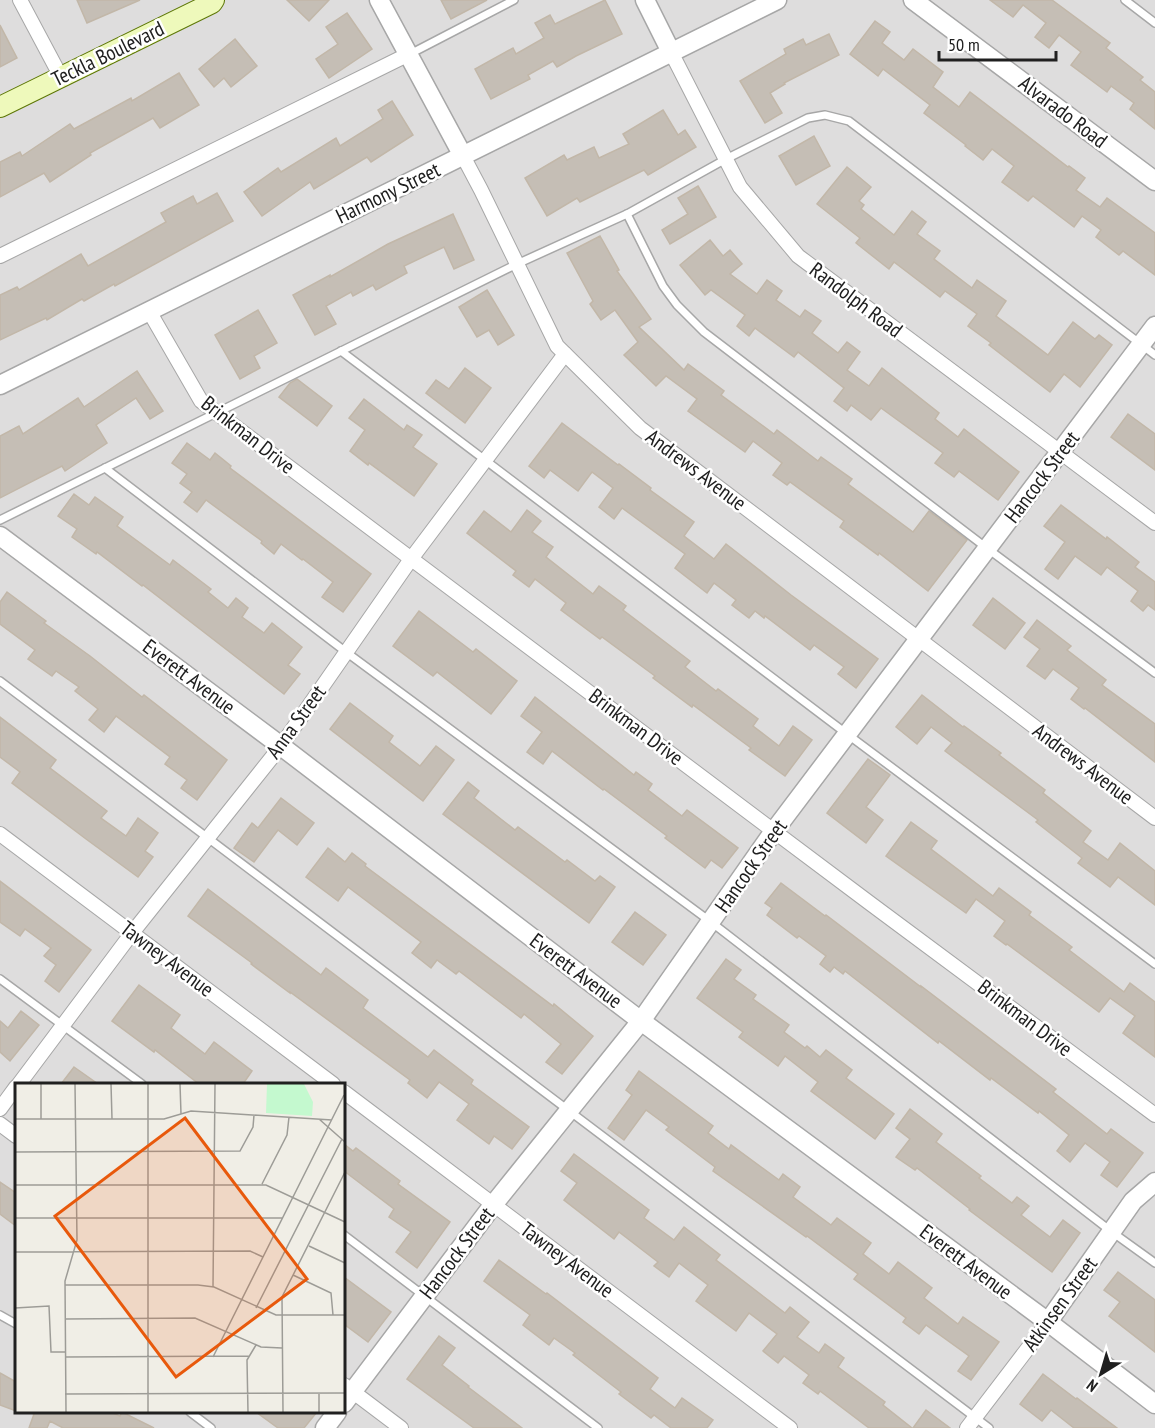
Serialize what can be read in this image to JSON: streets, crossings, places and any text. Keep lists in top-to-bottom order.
{
  "streets": {
    "main road": ["Teckla Boulevard"],
    "street": [
      "Alvarado Road",
      "Harmony Street",
      "Randolph Road",
      "Brinkman Drive",
      "Andrews Avenue",
      "Hancock Street",
      "Everett Avenue",
      "Anna Street",
      "Tawney Avenue",
      "Atkinsen Street"
    ]
  },
  "crossings": [
    ["Harmony Street", "Randolph Road"],
    ["Harmony Street", "Brinkman Drive"],
    ["Harmony Street", "Andrews Avenue"],
    ["Randolph Road", "Hancock Street"],
    ["Brinkman Drive", "Hancock Street"],
    ["Brinkman Drive", "Anna Street"],
    ["Andrews Avenue", "Hancock Street"],
    ["Andrews Avenue", "Anna Street"],
    ["Hancock Street", "Everett Avenue"],
    ["Hancock Street", "Tawney Avenue"],
    ["Everett Avenue", "Anna Street"],
    ["Everett Avenue", "Atkinsen Street"],
    ["Anna Street", "Tawney Avenue"]
  ],
  "scale_bar": "50 m",
  "north": "bottom left"
}
